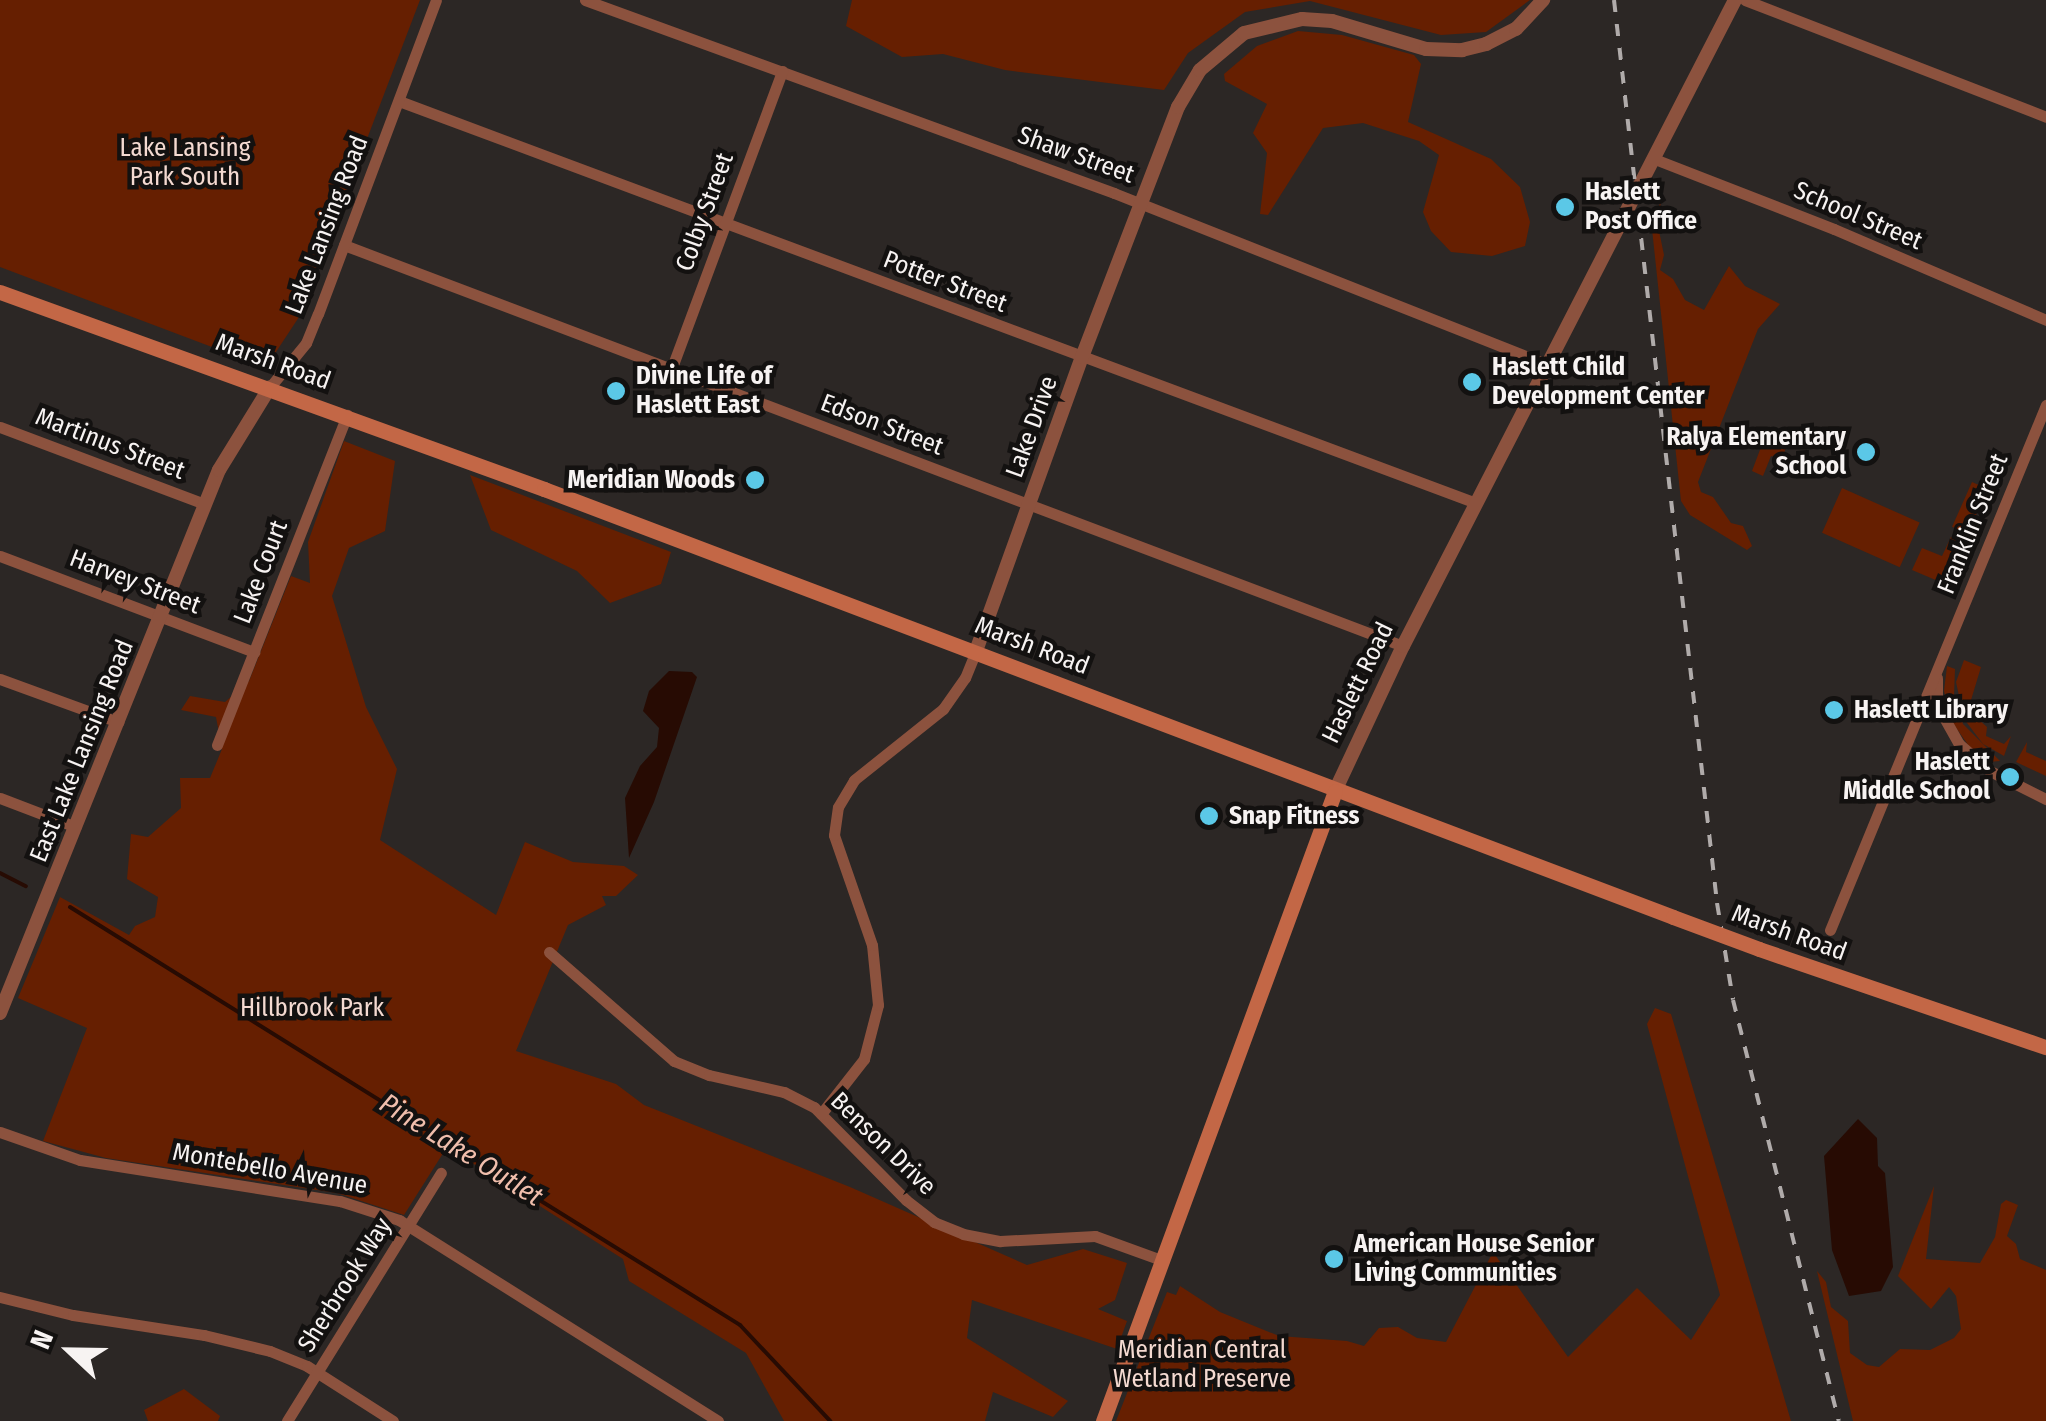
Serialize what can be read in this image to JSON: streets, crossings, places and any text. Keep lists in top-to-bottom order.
{
  "streets": {
    "main road": ["Marsh Road", "Haslett Road"],
    "street": [
      "Shaw Street",
      "Colby Street",
      "School Street",
      "Lake Lansing Road",
      "Potter Street",
      "Edson Street",
      "Lake Drive",
      "Martinus Street",
      "Franklin Street",
      "Lake Court",
      "Harvey Street",
      "East Lake Lansing Road",
      "Benson Drive",
      "Montebello Avenue",
      "Sherbrook Way"
    ]
  },
  "crossings": [
    ["Shaw Street", "Colby Street"],
    ["Shaw Street", "Lake Drive"],
    ["Shaw Street", "Haslett Road"],
    ["Colby Street", "Potter Street"],
    ["Colby Street", "Edson Street"],
    ["School Street", "Haslett Road"],
    ["Lake Lansing Road", "Potter Street"],
    ["Lake Lansing Road", "Marsh Road"],
    ["Lake Lansing Road", "Edson Street"],
    ["Lake Lansing Road", "Martinus Street"],
    ["Lake Lansing Road", "Harvey Street"],
    ["Lake Lansing Road", "East Lake Lansing Road"],
    ["Potter Street", "Lake Drive"],
    ["Potter Street", "Haslett Road"],
    ["Marsh Road", "Lake Drive"],
    ["Marsh Road", "Lake Court"],
    ["Marsh Road", "Haslett Road"],
    ["Edson Street", "Lake Drive"],
    ["Edson Street", "Haslett Road"],
    ["Lake Drive", "Benson Drive"],
    ["Lake Court", "Harvey Street"],
    ["Harvey Street", "East Lake Lansing Road"],
    ["Haslett Road", "Benson Drive"],
    ["Montebello Avenue", "Sherbrook Way"]
  ],
  "water": ["Pine Lake Outlet"],
  "parks": ["Lake Lansing Park South", "Hillbrook Park", "Meridian Central Wetland Preserve"],
  "places": [
    "Haslett Post Office",
    "Haslett Child Development Center",
    "Divine Life of Haslett East",
    "Ralya Elementary School",
    "Meridian Woods",
    "Haslett Library",
    "Haslett Middle School",
    "Snap Fitness",
    "American House Senior Living Communities"
  ],
  "north": "left"
}
